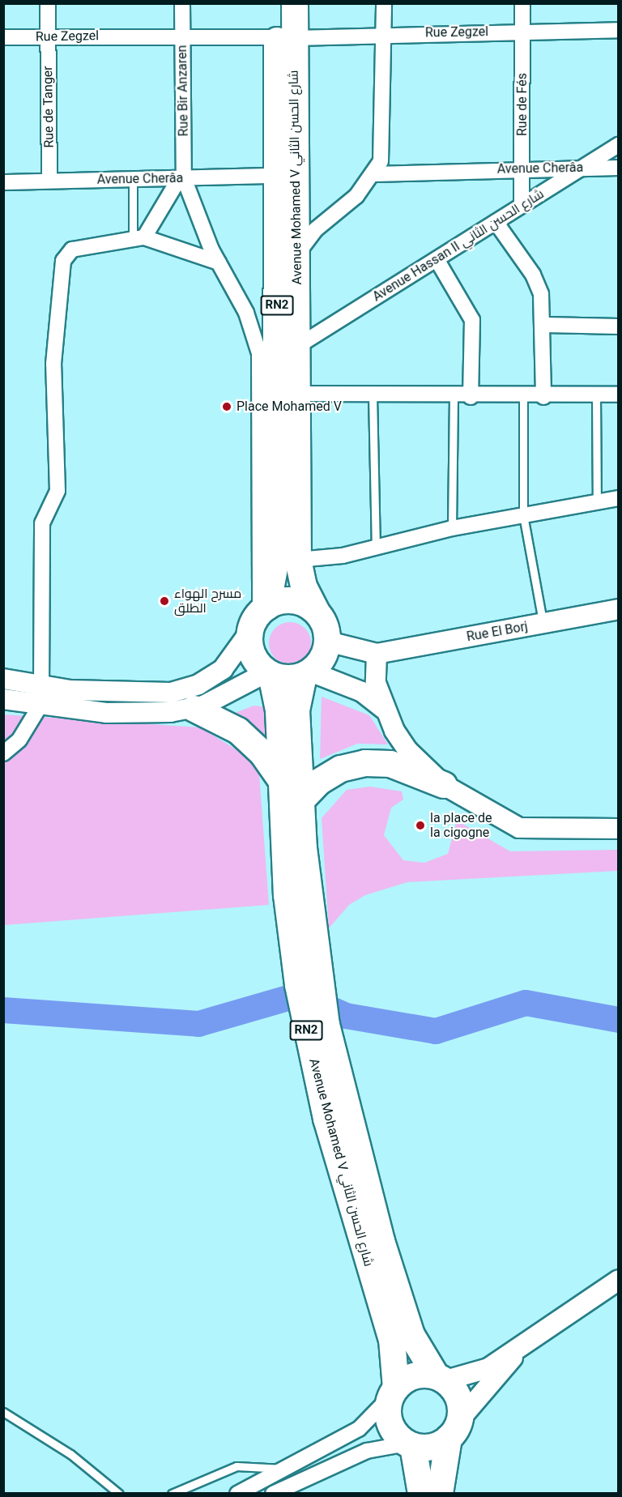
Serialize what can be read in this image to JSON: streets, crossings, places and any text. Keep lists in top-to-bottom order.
{
  "streets": {
    "highway": ["Avenue Mohamed V شارع الحسن الثاني", "RN2"],
    "main road": ["Rue El Borj"],
    "street": [
      "Rue Zegzel",
      "Rue Bir Anzaren",
      "Rue de Fés",
      "Rue de Tanger",
      "Avenue Cherâa",
      "Avenue Hassan II شارع الحسن الثاني"
    ]
  },
  "crossings": [
    ["Rue Zegzel", "Rue Bir Anzaren"],
    ["Rue Zegzel", "Rue de Fés"],
    ["Rue Zegzel", "Rue de Tanger"],
    ["Rue Zegzel", "Avenue Mohamed V شارع الحسن الثاني"],
    ["Rue Bir Anzaren", "Avenue Cherâa"],
    ["Rue de Fés", "Avenue Cherâa"],
    ["Rue de Fés", "Avenue Hassan II شارع الحسن الثاني"],
    ["Rue de Tanger", "Avenue Cherâa"],
    ["Avenue Cherâa", "Avenue Mohamed V شارع الحسن الثاني"],
    ["Avenue Cherâa", "Avenue Hassan II شارع الحسن الثاني"],
    ["Avenue Mohamed V شارع الحسن الثاني", "Avenue Hassan II شارع الحسن الثاني"],
    ["Avenue Mohamed V شارع الحسن الثاني", "RN2"]
  ],
  "places": ["Place Mohamed V", "مسرح الهواء الطلق", "la place de la cigogne"]
}
